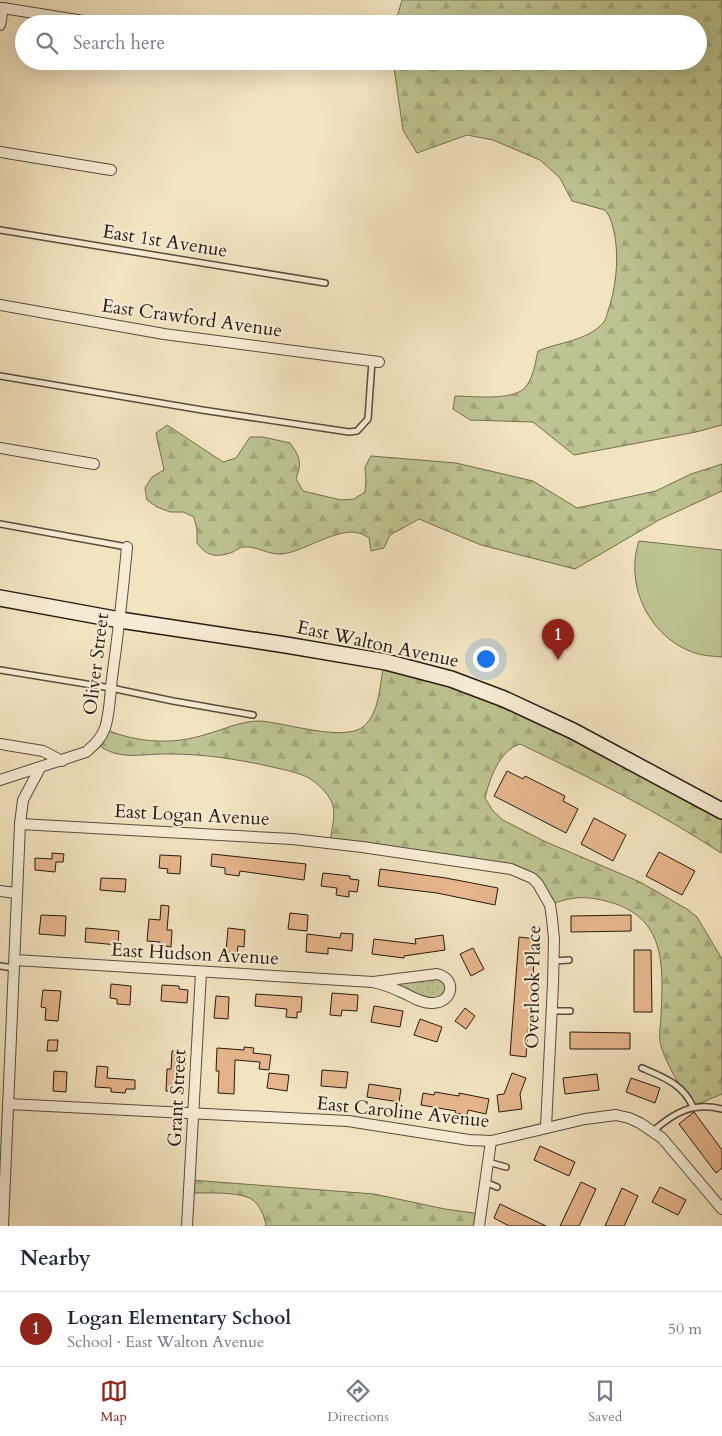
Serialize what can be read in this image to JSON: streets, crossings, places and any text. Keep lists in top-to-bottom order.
{
  "streets": {
    "main road": ["East Walton Avenue"],
    "street": [
      "East Crawford Avenue",
      "Oliver Street",
      "East Logan Avenue",
      "East Hudson Avenue",
      "Overlook Place",
      "Grant Street",
      "East Caroline Avenue"
    ],
    "lane": ["East 1st Avenue"]
  },
  "crossings": [
    ["East Walton Avenue", "Oliver Street"],
    ["East Logan Avenue", "Overlook Place"],
    ["East Hudson Avenue", "Grant Street"],
    ["Overlook Place", "East Caroline Avenue"],
    ["Grant Street", "East Caroline Avenue"]
  ],
  "page": {
    "search": "Search here",
    "pins": "1",
    "heading": "Nearby",
    "list": [
      {
        "mark": "1",
        "name": "Logan Elementary School",
        "note": "School · East Walton Avenue",
        "value": "50 m"
      }
    ],
    "nav": ["Map", "Directions", "Saved"]
  }
}
